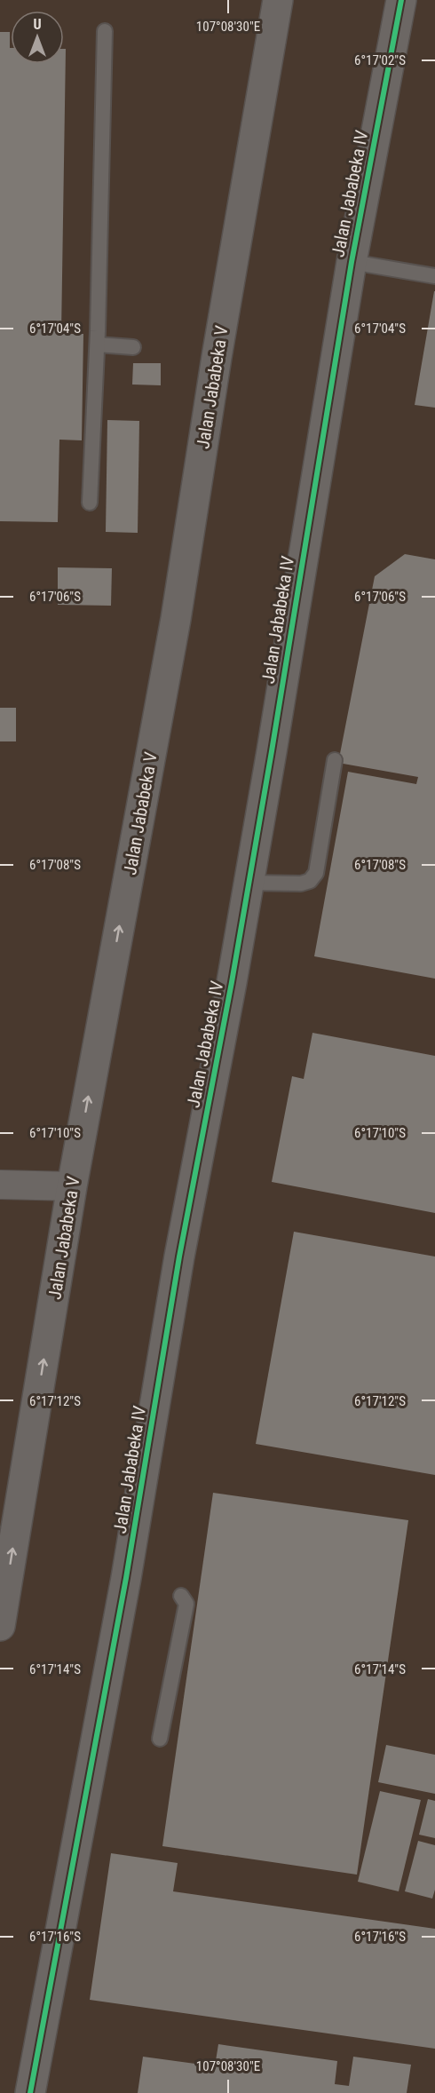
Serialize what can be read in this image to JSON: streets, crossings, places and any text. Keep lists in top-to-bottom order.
{
  "streets": {
    "street": ["Jalan Jababeka IV", "Jalan Jababeka V"]
  },
  "one_way": ["Jalan Jababeka V"],
  "north": "top",
  "coordinates": [
    "107°08'30\"E",
    "6°17'02\"S",
    "6°17'04\"S",
    "6°17'06\"S",
    "6°17'08\"S",
    "6°17'10\"S",
    "6°17'12\"S",
    "6°17'14\"S",
    "6°17'16\"S"
  ]
}
